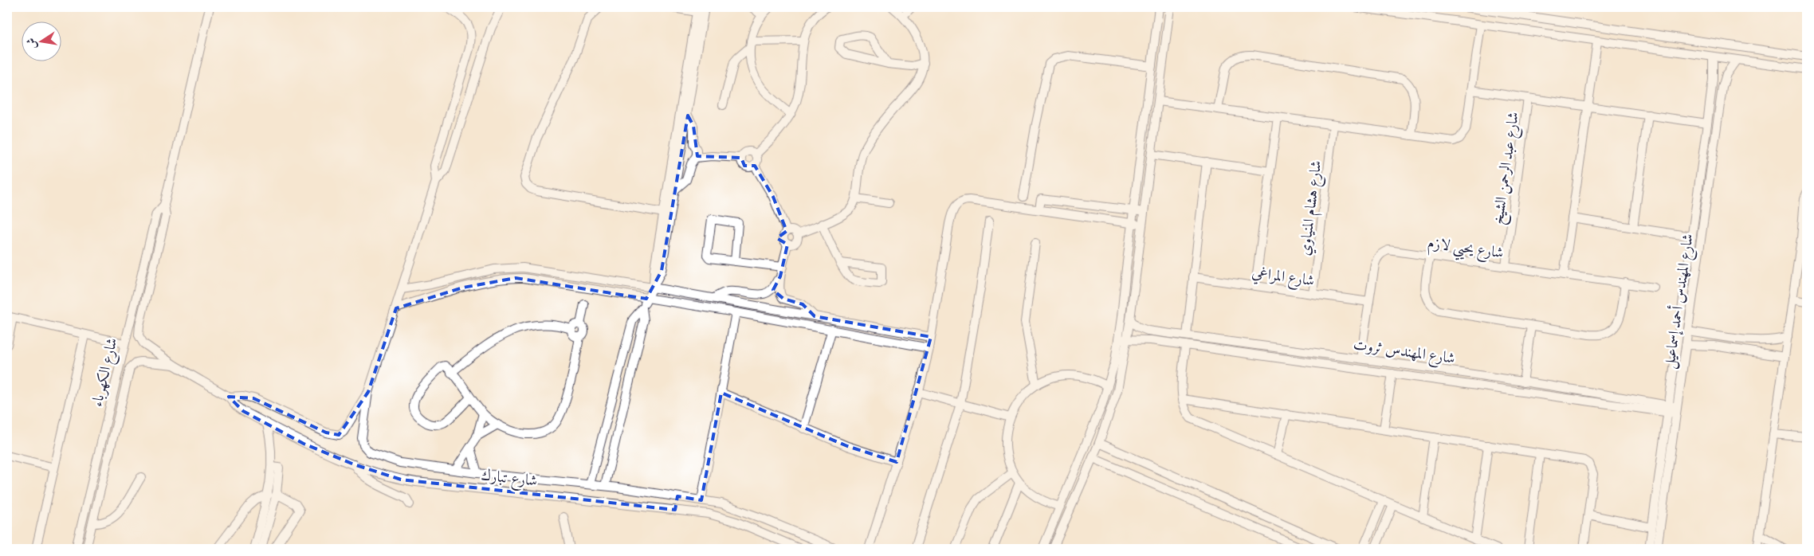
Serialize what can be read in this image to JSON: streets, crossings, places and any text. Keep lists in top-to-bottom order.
{
  "streets": {
    "street": [
      "شارع عبد الرحمن الشيخ",
      "شارع هشام المنياوي",
      "شارع يحيي لازم",
      "شارع المراغي",
      "شارع المهندس أحمد إسماعيل",
      "شارع المهندس ثروت",
      "شارع الكهرباء",
      "شارع تبارك"
    ]
  },
  "crossings": [
    ["شارع عبد الرحمن الشيخ", "شارع يحيي لازم"],
    ["شارع هشام المنياوي", "شارع المراغي"],
    ["شارع يحيي لازم", "شارع المراغي"],
    ["شارع يحيي لازم", "شارع المهندس ثروت"],
    ["شارع المهندس أحمد إسماعيل", "شارع المهندس ثروت"],
    ["شارع الكهرباء", "شارع تبارك"]
  ],
  "north": "left"
}
